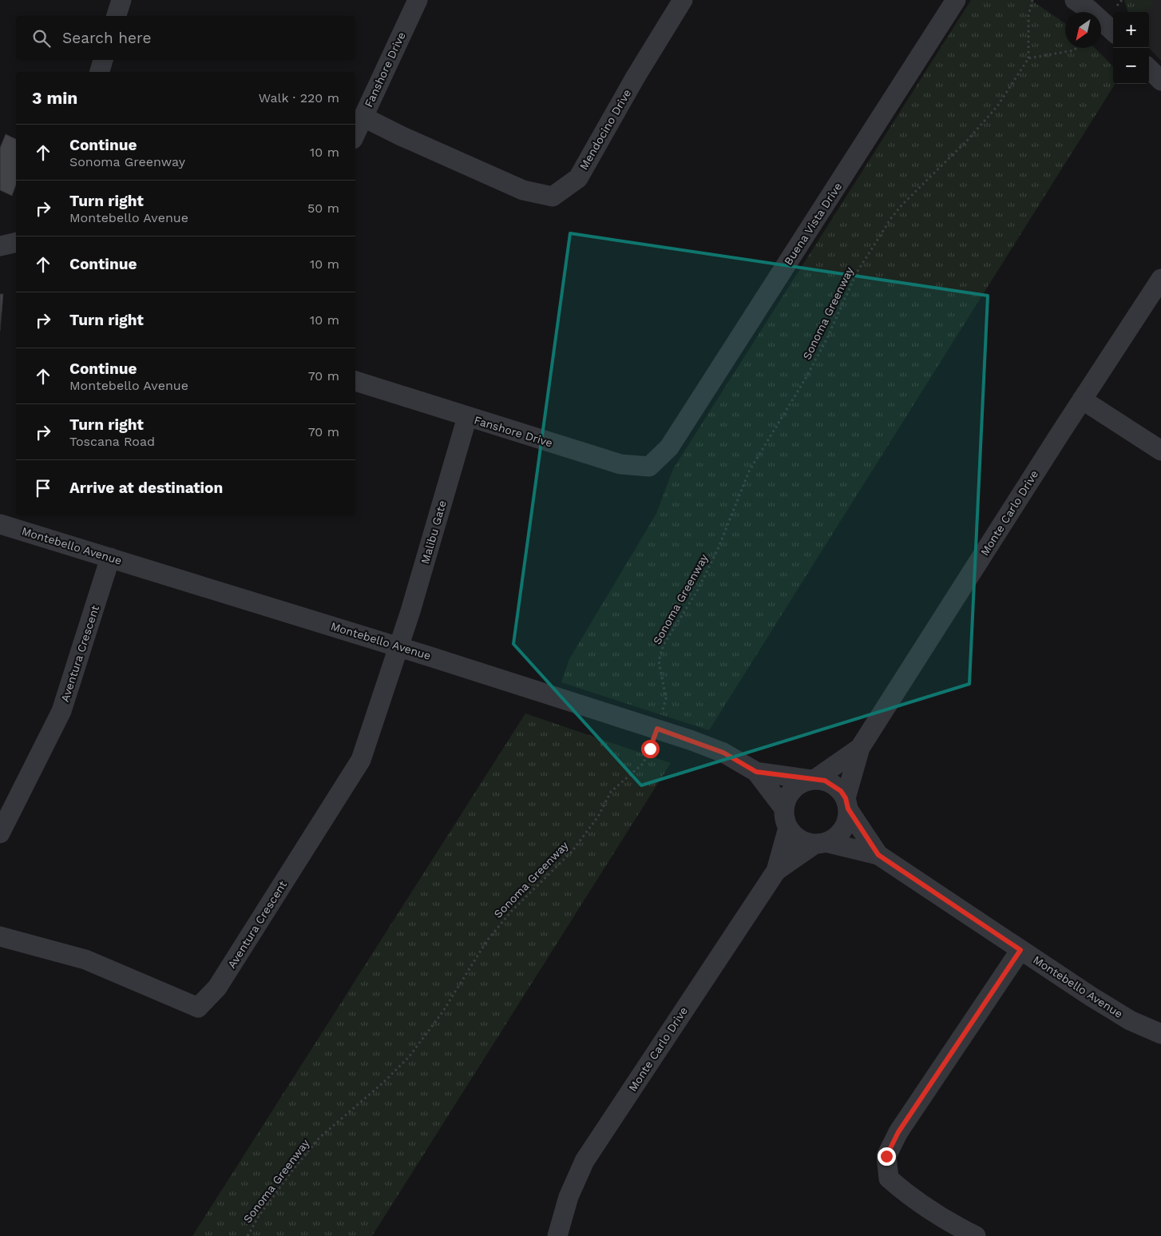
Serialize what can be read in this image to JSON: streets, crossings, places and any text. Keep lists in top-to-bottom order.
{
  "streets": {
    "street": [
      "Fanshore Drive",
      "Mendocino Drive",
      "Buena Vista Drive",
      "Monte Carlo Drive",
      "Malibu Gate",
      "Montebello Avenue",
      "Aventura Crescent"
    ],
    "path": ["Sonoma Greenway"]
  },
  "crossings": [
    ["Fanshore Drive", "Mendocino Drive"],
    ["Fanshore Drive", "Buena Vista Drive"],
    ["Fanshore Drive", "Malibu Gate"],
    ["Sonoma Greenway", "Montebello Avenue"],
    ["Monte Carlo Drive", "Montebello Avenue"],
    ["Malibu Gate", "Montebello Avenue"],
    ["Malibu Gate", "Aventura Crescent"],
    ["Montebello Avenue", "Aventura Crescent"]
  ],
  "north": "bottom left",
  "page": {
    "map_buttons": ["+", "−"],
    "search": "Search here",
    "heading": ["3 min", "Walk · 220 m"],
    "list": [
      ["Continue", "Sonoma Greenway", "10 m"],
      ["Turn right", "Montebello Avenue", "50 m"],
      ["Continue", "10 m"],
      ["Turn right", "10 m"],
      ["Continue", "Montebello Avenue", "70 m"],
      ["Turn right", "Toscana Road", "70 m"],
      "Arrive at destination"
    ]
  }
}
